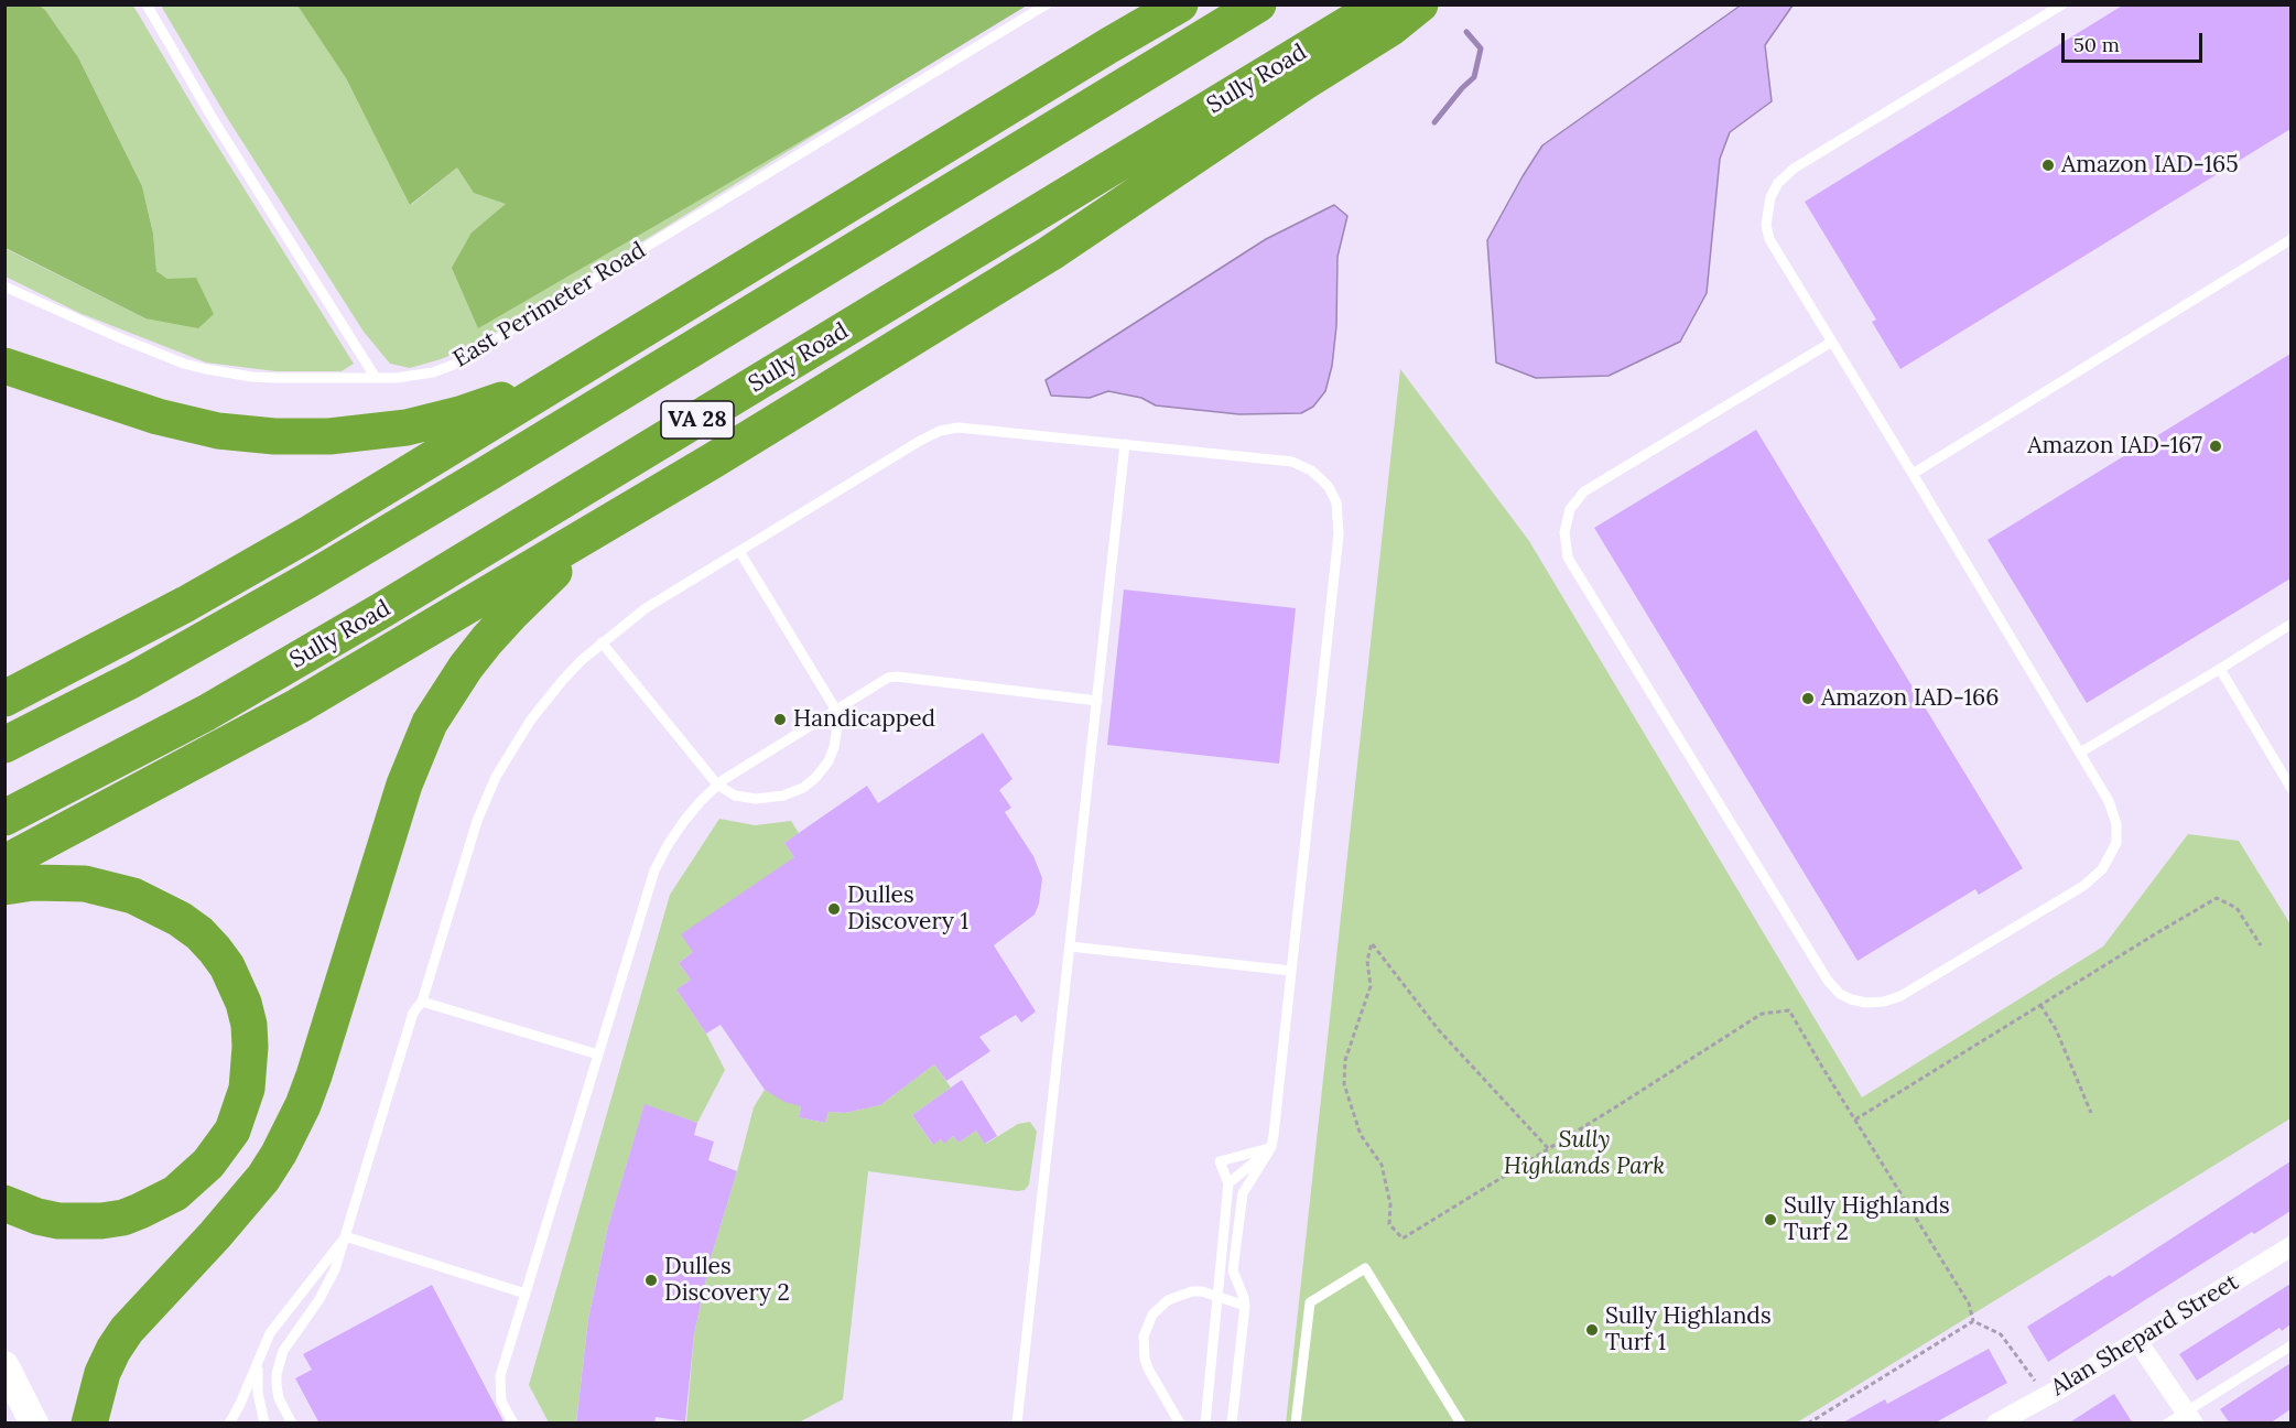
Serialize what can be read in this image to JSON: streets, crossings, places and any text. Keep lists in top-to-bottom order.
{
  "streets": {
    "highway": ["Sully Road", "VA 28"],
    "street": ["Alan Shepard Street"],
    "lane": ["East Perimeter Road"]
  },
  "parks": ["Sully Highlands Park"],
  "places": [
    "Amazon IAD-165",
    "Amazon IAD-167",
    "Amazon IAD-166",
    "Handicapped",
    "Dulles Discovery 1",
    "Sully Highlands Turf 2",
    "Dulles Discovery 2",
    "Sully Highlands Turf 1"
  ],
  "scale_bar": "50 m"
}
